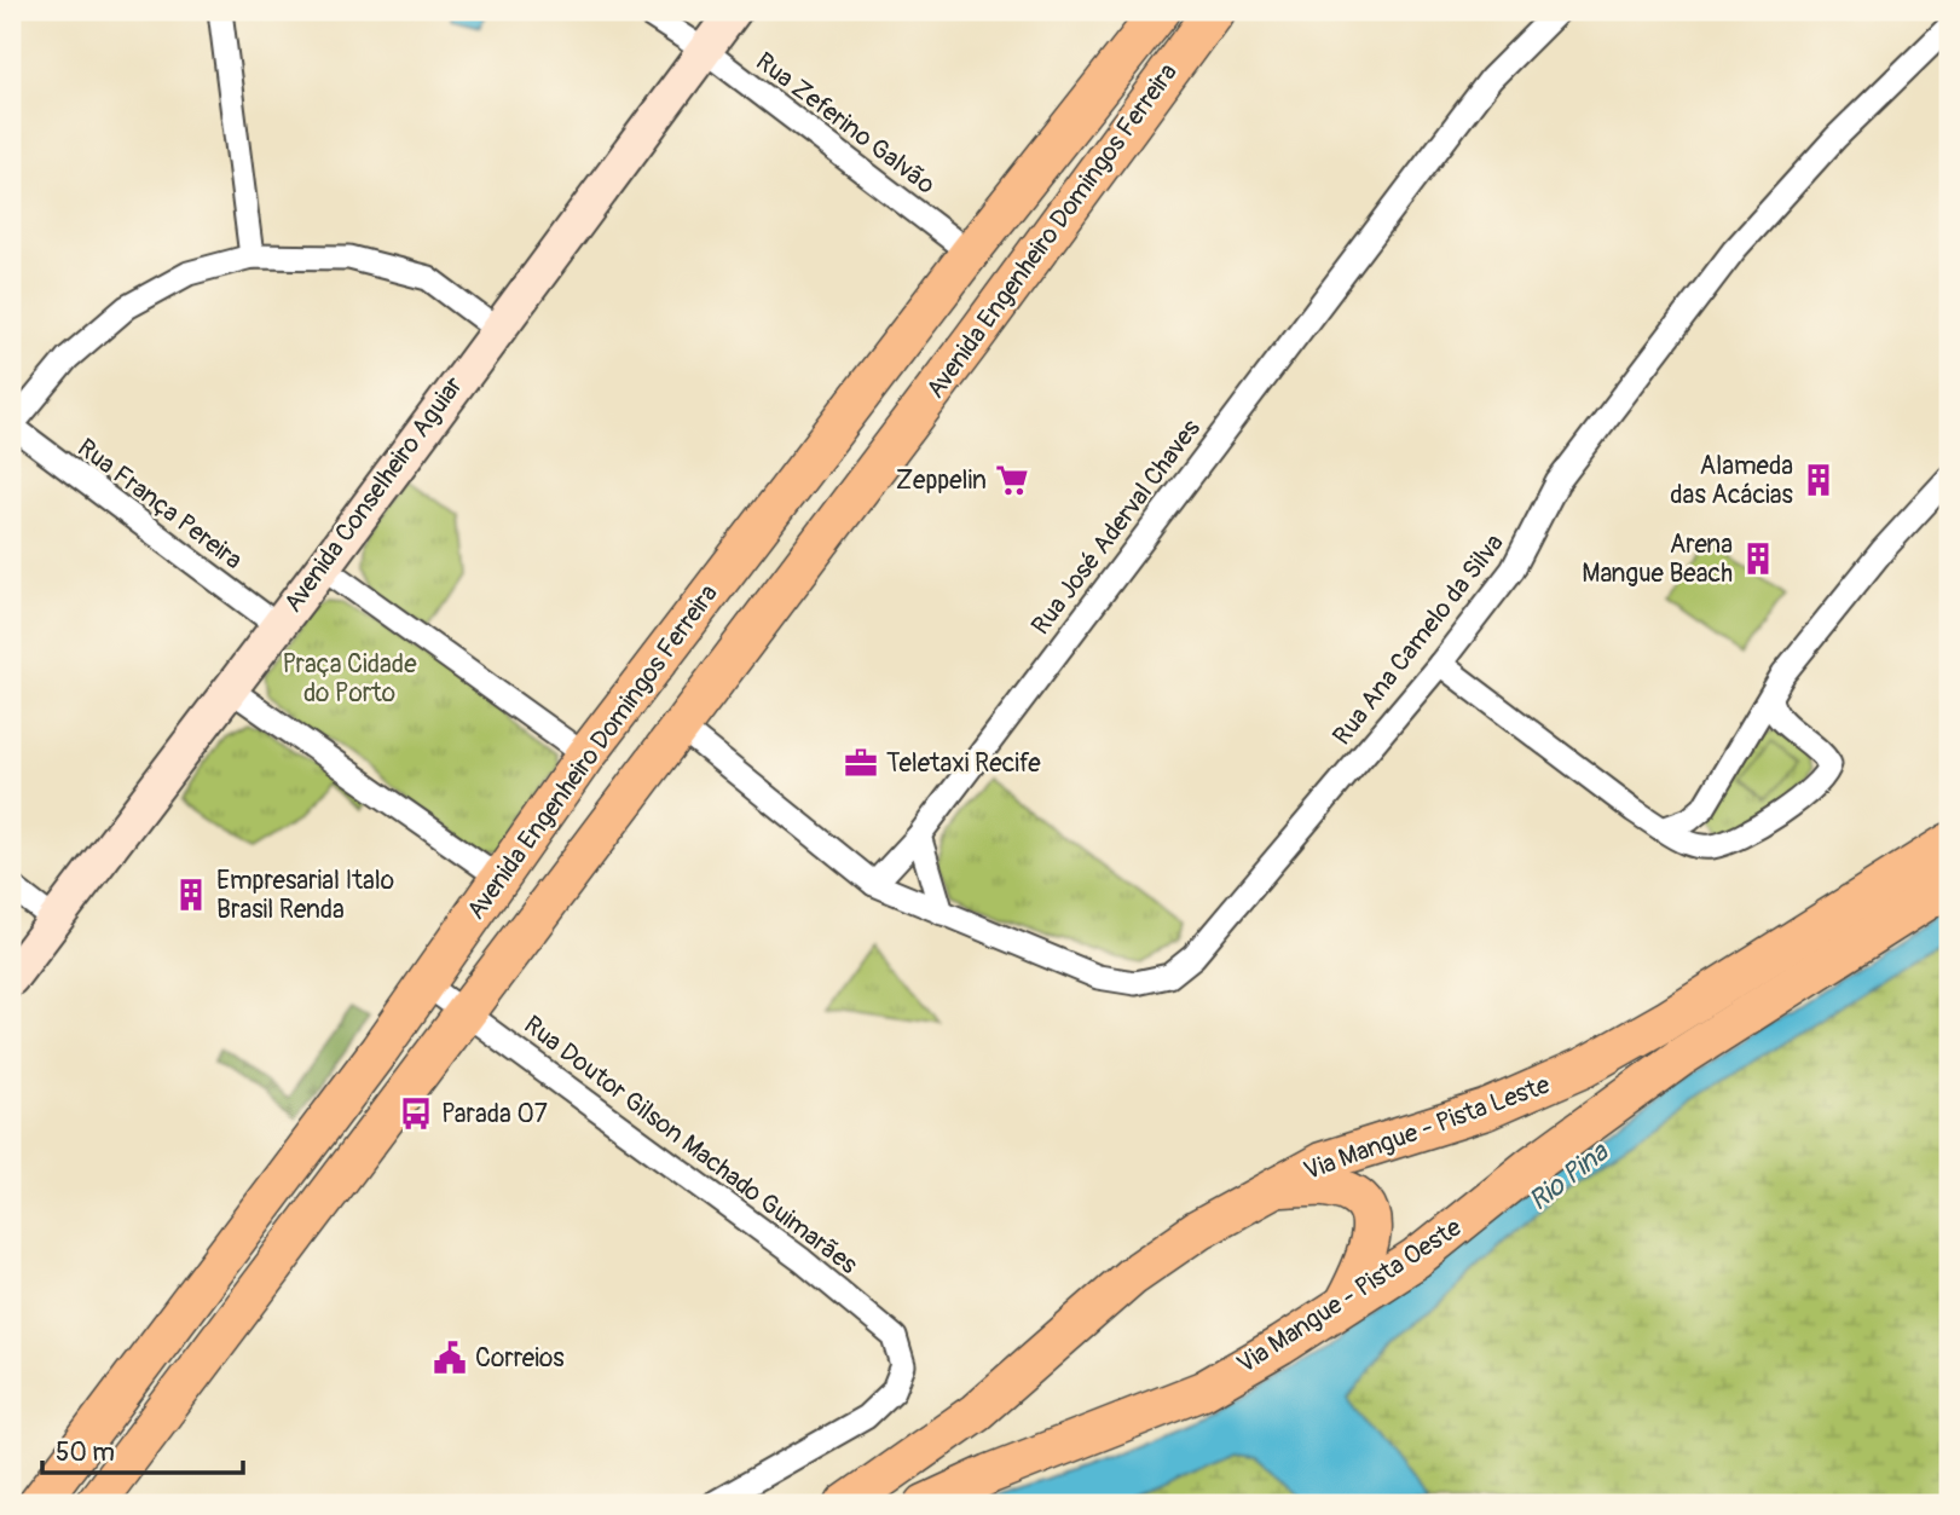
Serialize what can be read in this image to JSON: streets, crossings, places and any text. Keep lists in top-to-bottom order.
{
  "streets": {
    "main road": [
      "Avenida Engenheiro Domingos Ferreira",
      "Avenida Conselheiro Aguiar",
      "Via Mangue - Pista Leste",
      "Via Mangue - Pista Oeste"
    ],
    "street": [
      "Rua Zeferino Galvão",
      "Rua França Pereira",
      "Rua José Aderval Chaves",
      "Rua Ana Camelo da Silva",
      "Rua Doutor Gilson Machado Guimarães"
    ]
  },
  "crossings": [
    ["Rua Zeferino Galvão", "Avenida Engenheiro Domingos Ferreira"],
    ["Rua Zeferino Galvão", "Avenida Conselheiro Aguiar"],
    ["Avenida Engenheiro Domingos Ferreira", "Rua Doutor Gilson Machado Guimarães"],
    ["Avenida Conselheiro Aguiar", "Rua França Pereira"],
    ["Rua José Aderval Chaves", "Rua Ana Camelo da Silva"]
  ],
  "water": ["Rio Pina"],
  "parks": ["Praça Cidade do Porto"],
  "places": {
    "supermarket": ["Zeppelin"],
    "building": ["Alameda das Acácias", "Arena Mangue Beach", "Empresarial Italo Brasil Renda"],
    "office": ["Teletaxi Recife"],
    "bus stop": ["Parada 07"],
    "public building": ["Correios"]
  },
  "scale_bar": "50 m"
}
